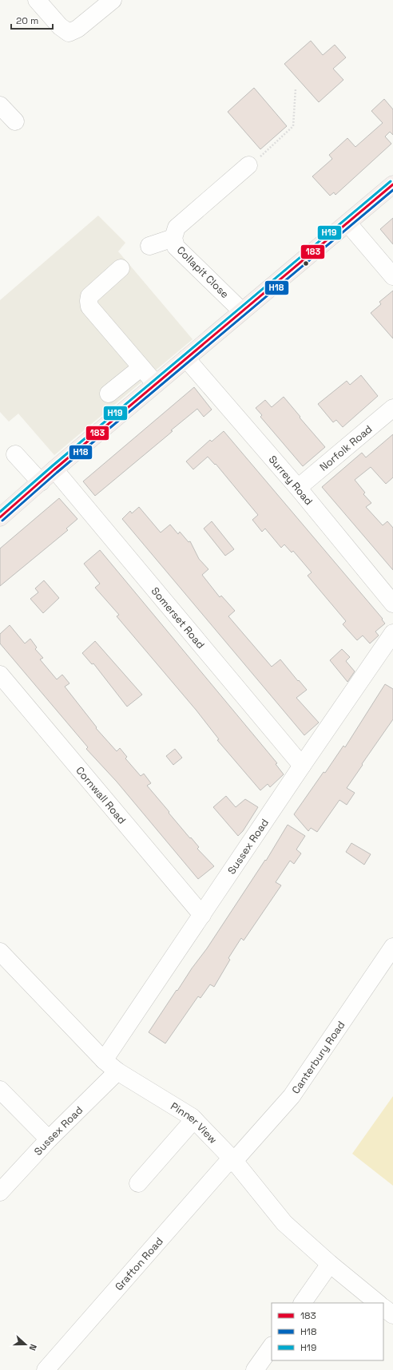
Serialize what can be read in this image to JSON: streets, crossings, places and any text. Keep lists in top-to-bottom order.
{
  "streets": {
    "street": [
      "Collapit Close",
      "Norfolk Road",
      "Surrey Road",
      "Somerset Road",
      "Cornwall Road",
      "Sussex Road",
      "Canterbury Road",
      "Pinner View",
      "Grafton Road"
    ]
  },
  "crossings": [
    ["Norfolk Road", "Surrey Road"],
    ["Somerset Road", "Sussex Road"],
    ["Cornwall Road", "Sussex Road"],
    ["Sussex Road", "Pinner View"],
    ["Canterbury Road", "Pinner View"],
    ["Canterbury Road", "Grafton Road"],
    ["Pinner View", "Grafton Road"]
  ],
  "lines": ["transit line H19", "transit line 183", "transit line H18"],
  "legend": ["183", "H18", "H19"],
  "scale_bar": "20 m",
  "north": "right"
}
